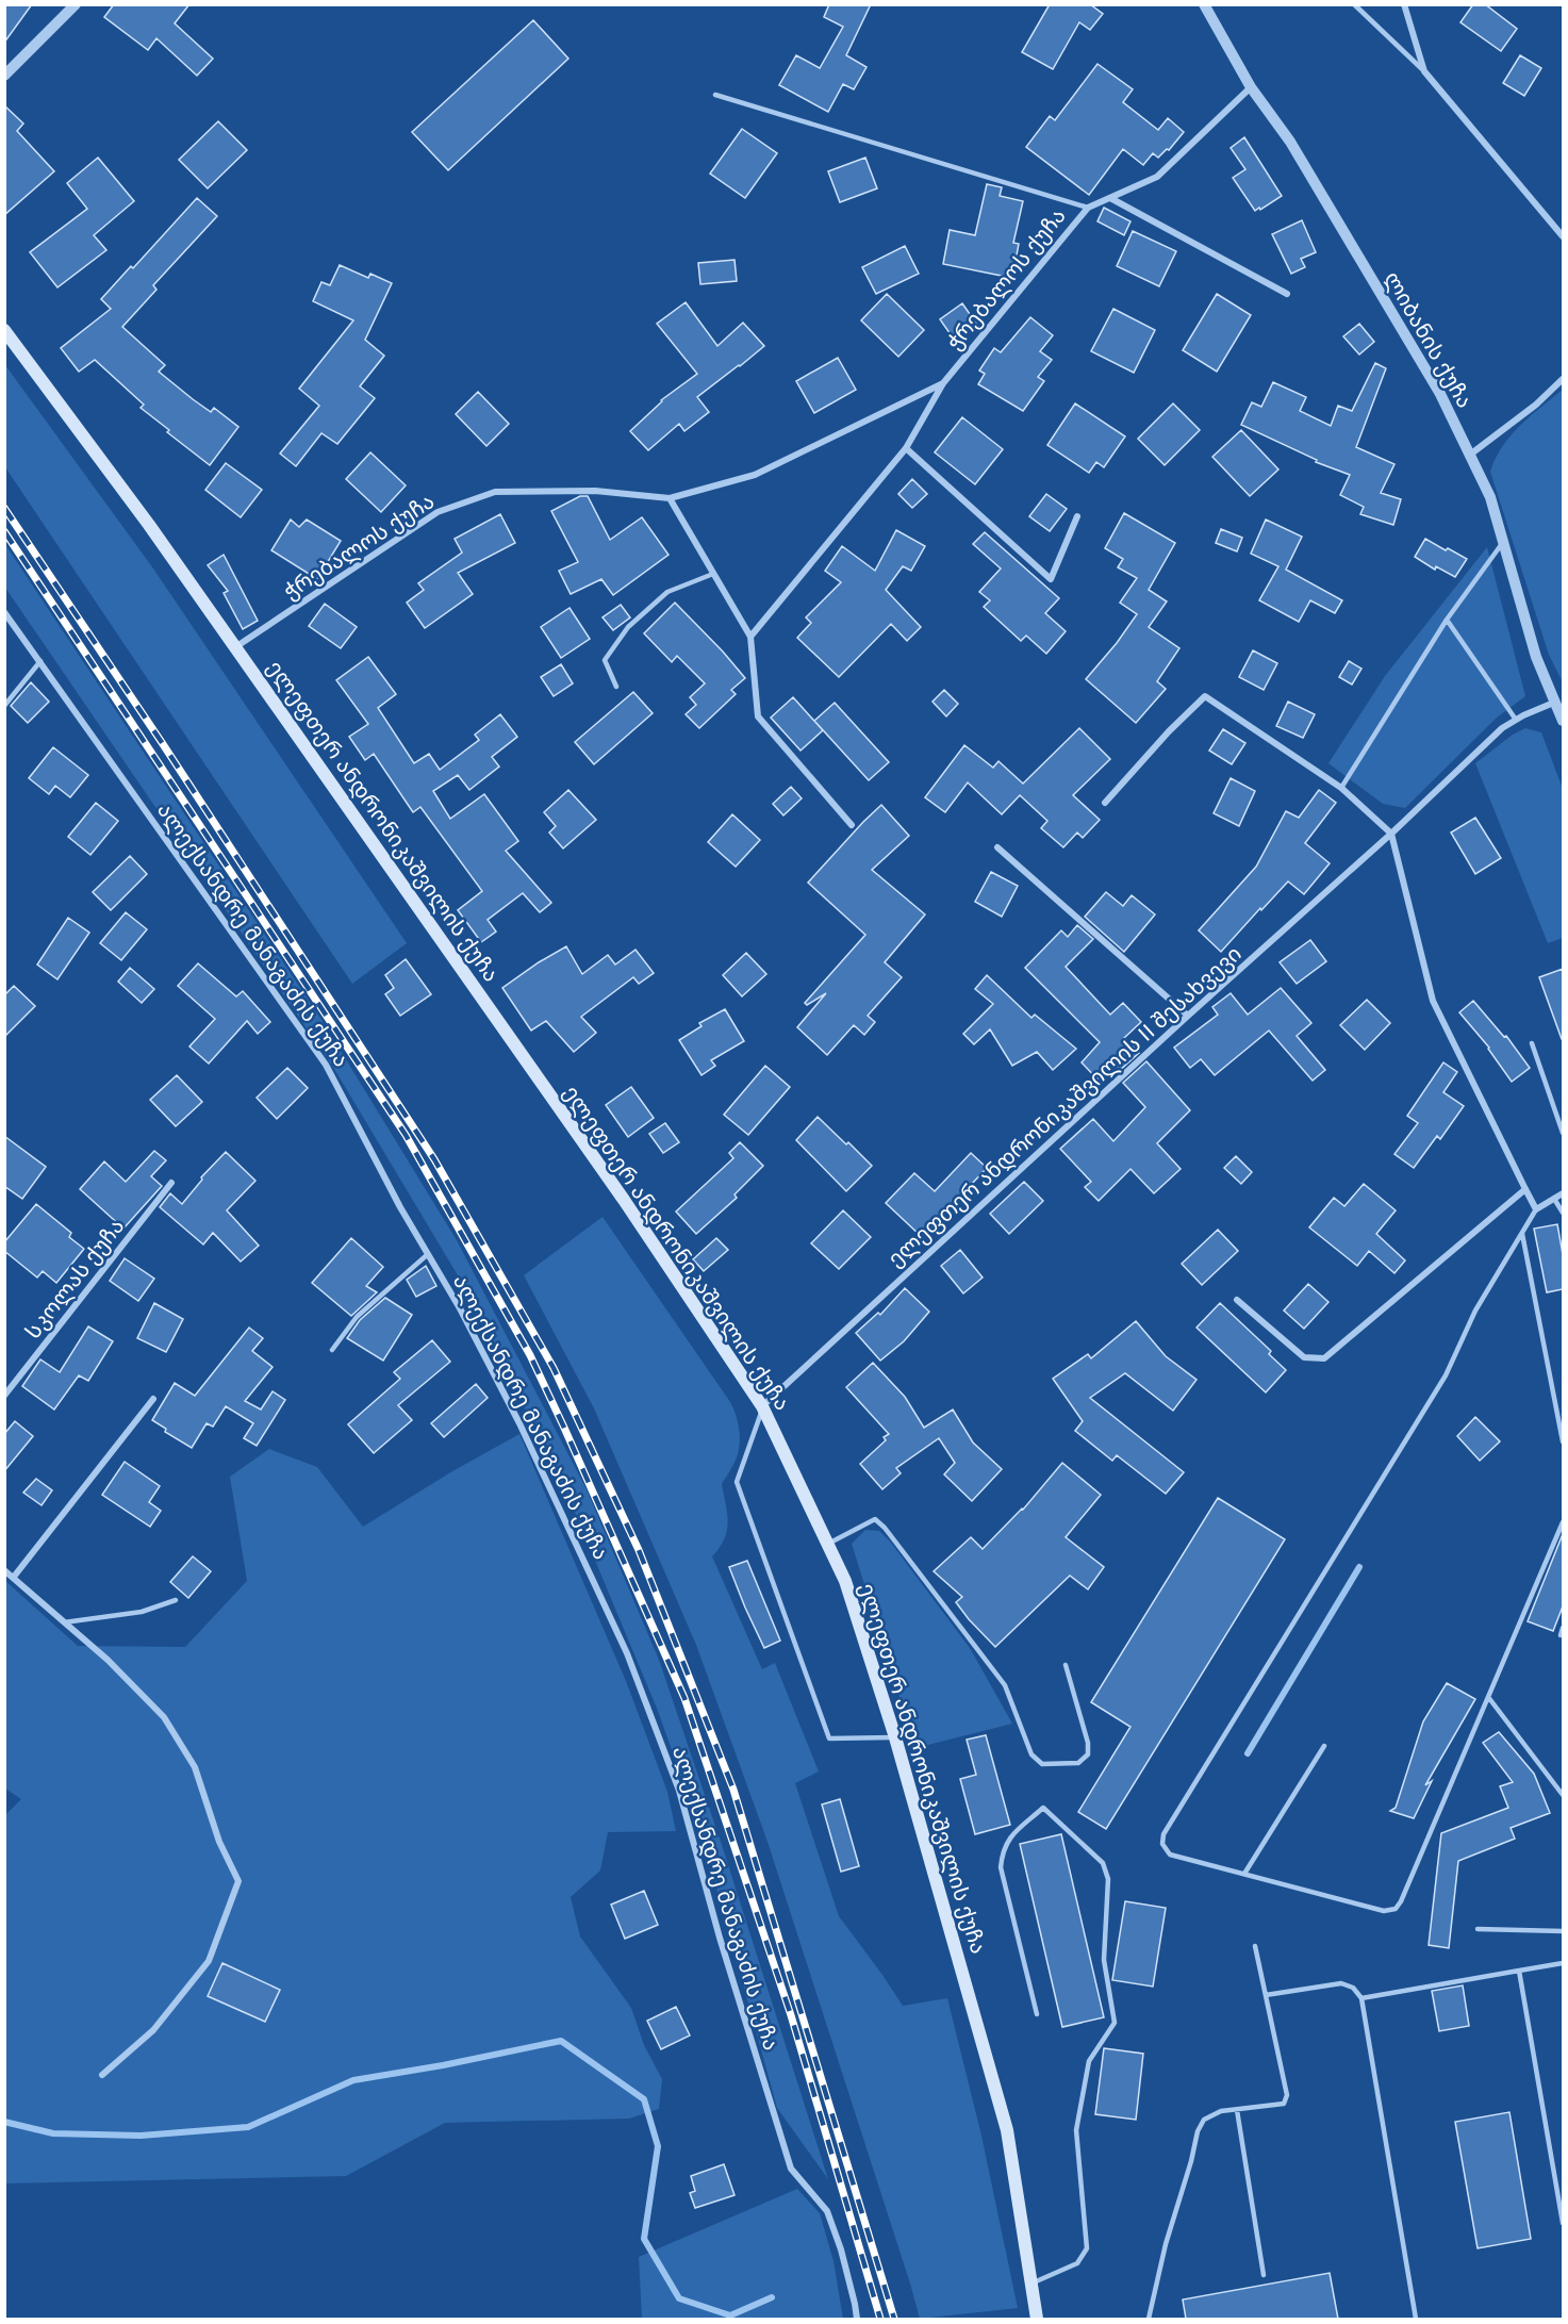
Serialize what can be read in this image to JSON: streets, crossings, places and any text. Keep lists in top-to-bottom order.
{
  "streets": {
    "main road": ["ელეფთერ ანდრონიკაშვილის ქუჩა"],
    "street": [
      "ჭრებალოს ქუჩა",
      "ლიბანის ქუჩა",
      "ალექსანდრე მანაგაძის ქუჩა",
      "ელეფთერ ანდრონიკაშვილის II შესახვევი",
      "სკოლას ქუჩა"
    ]
  },
  "crossings": [
    ["ჭრებალოს ქუჩა", "ლიბანის ქუჩა"],
    ["ჭრებალოს ქუჩა", "ელეფთერ ანდრონიკაშვილის ქუჩა"],
    ["ლიბანის ქუჩა", "ელეფთერ ანდრონიკაშვილის II შესახვევი"],
    ["ელეფთერ ანდრონიკაშვილის ქუჩა", "ელეფთერ ანდრონიკაშვილის II შესახვევი"]
  ]
}
